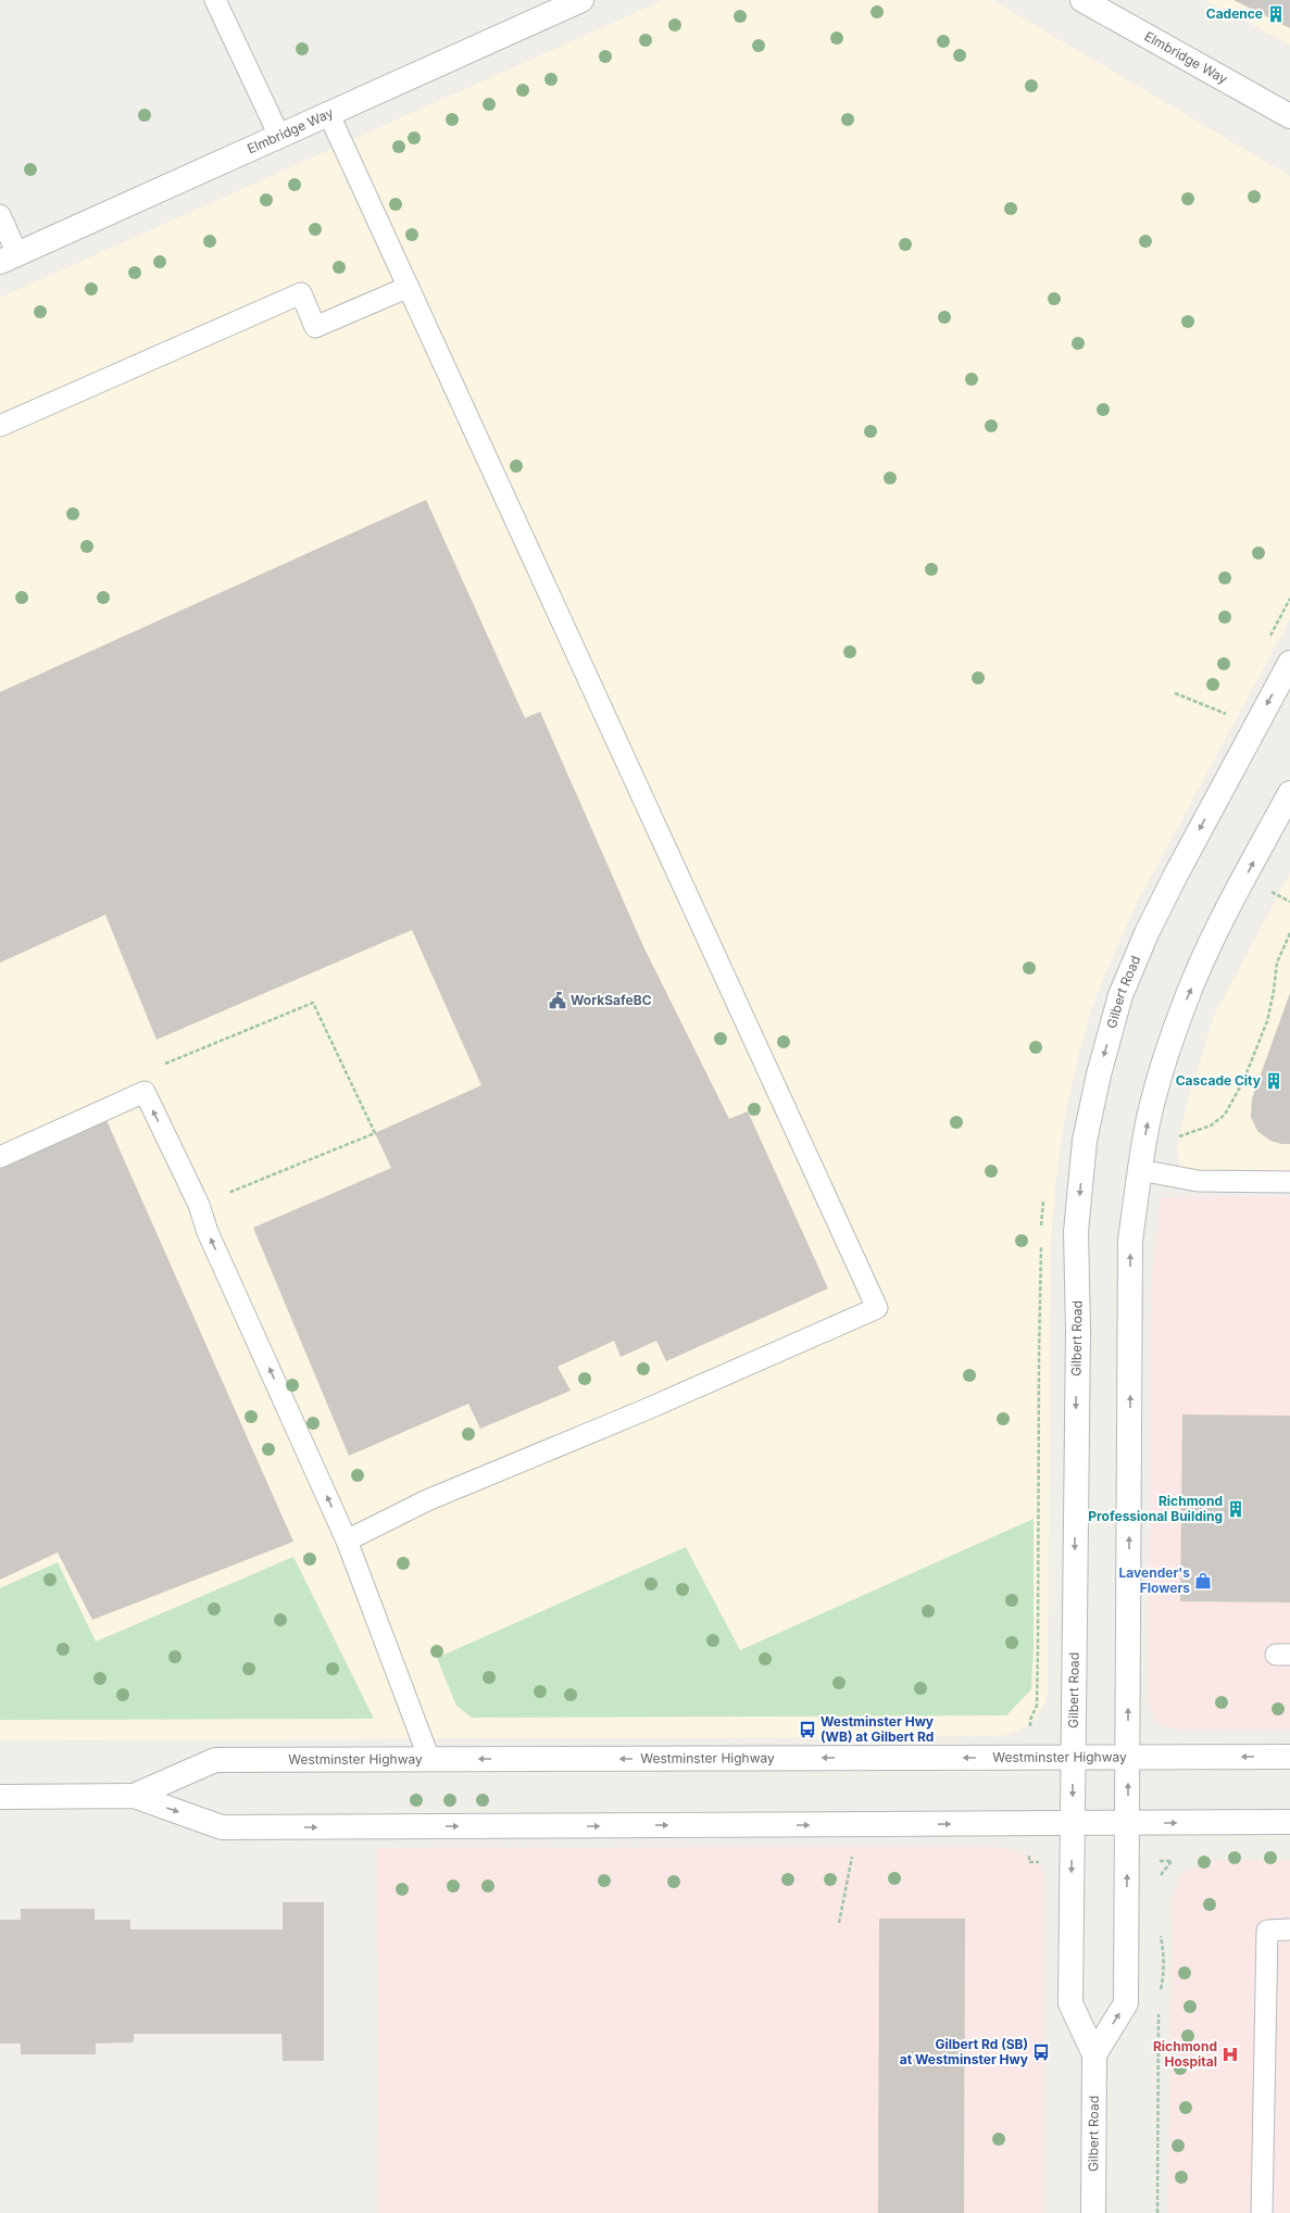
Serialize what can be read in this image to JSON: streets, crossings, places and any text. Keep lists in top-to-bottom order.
{
  "streets": {
    "main road": ["Elmbridge Way", "Gilbert Road", "Westminster Highway"]
  },
  "crossings": [
    ["Gilbert Road", "Westminster Highway"]
  ],
  "places": {
    "building": ["Cadence", "Cascade City", "Richmond Professional Building"],
    "public building": ["WorkSafeBC"],
    "shop": ["Lavender's Flowers"],
    "bus stop": ["Westminster Hwy (WB) at Gilbert Rd", "Gilbert Rd (SB) at Westminster Hwy"],
    "hospital": ["Richmond Hospital"]
  }
}
